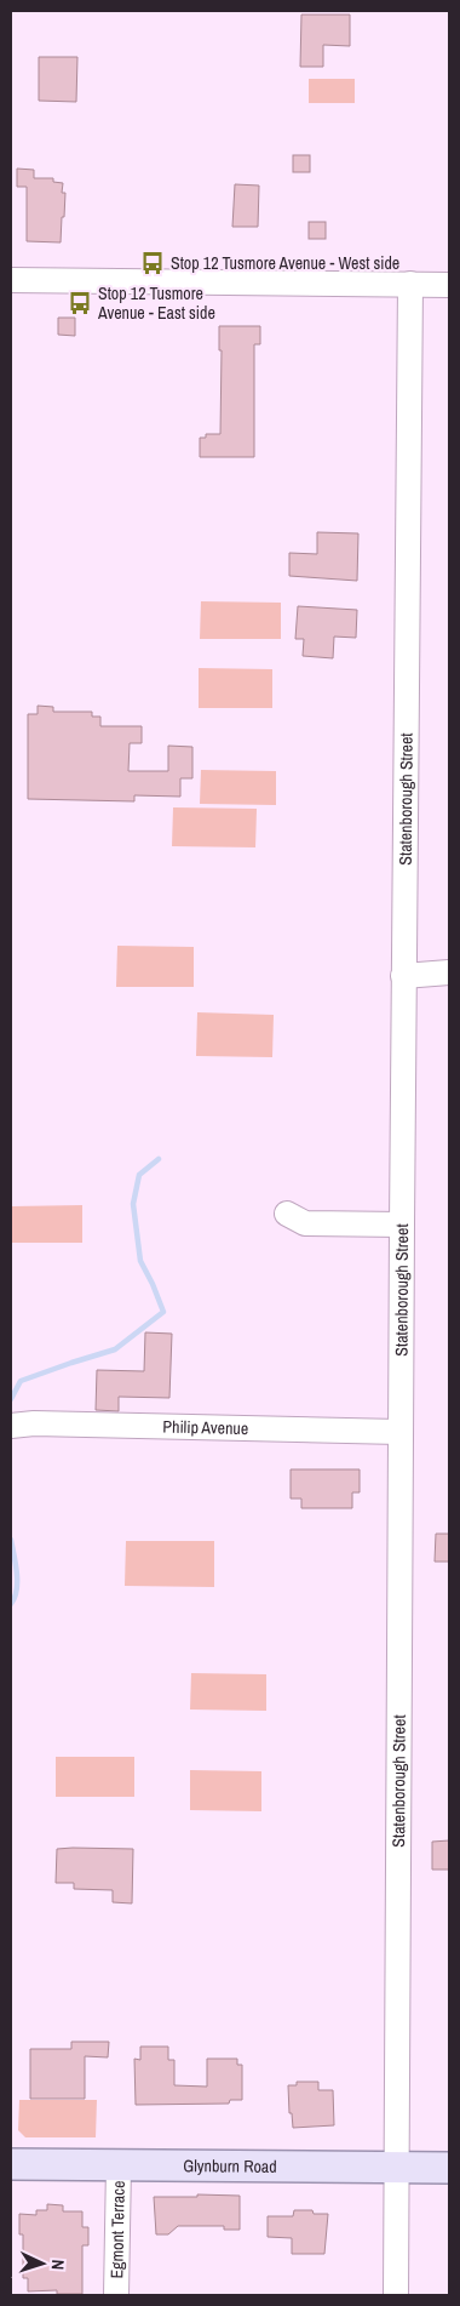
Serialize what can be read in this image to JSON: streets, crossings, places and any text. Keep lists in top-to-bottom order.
{
  "streets": {
    "main road": ["Glynburn Road"],
    "street": ["Statenborough Street", "Philip Avenue", "Egmont Terrace"]
  },
  "crossings": [
    ["Statenborough Street", "Philip Avenue"],
    ["Statenborough Street", "Glynburn Road"],
    ["Glynburn Road", "Egmont Terrace"]
  ],
  "places": {
    "bus stop": ["Stop 12 Tusmore Avenue - West side", "Stop 12 Tusmore Avenue - East side"]
  },
  "north": "right"
}
